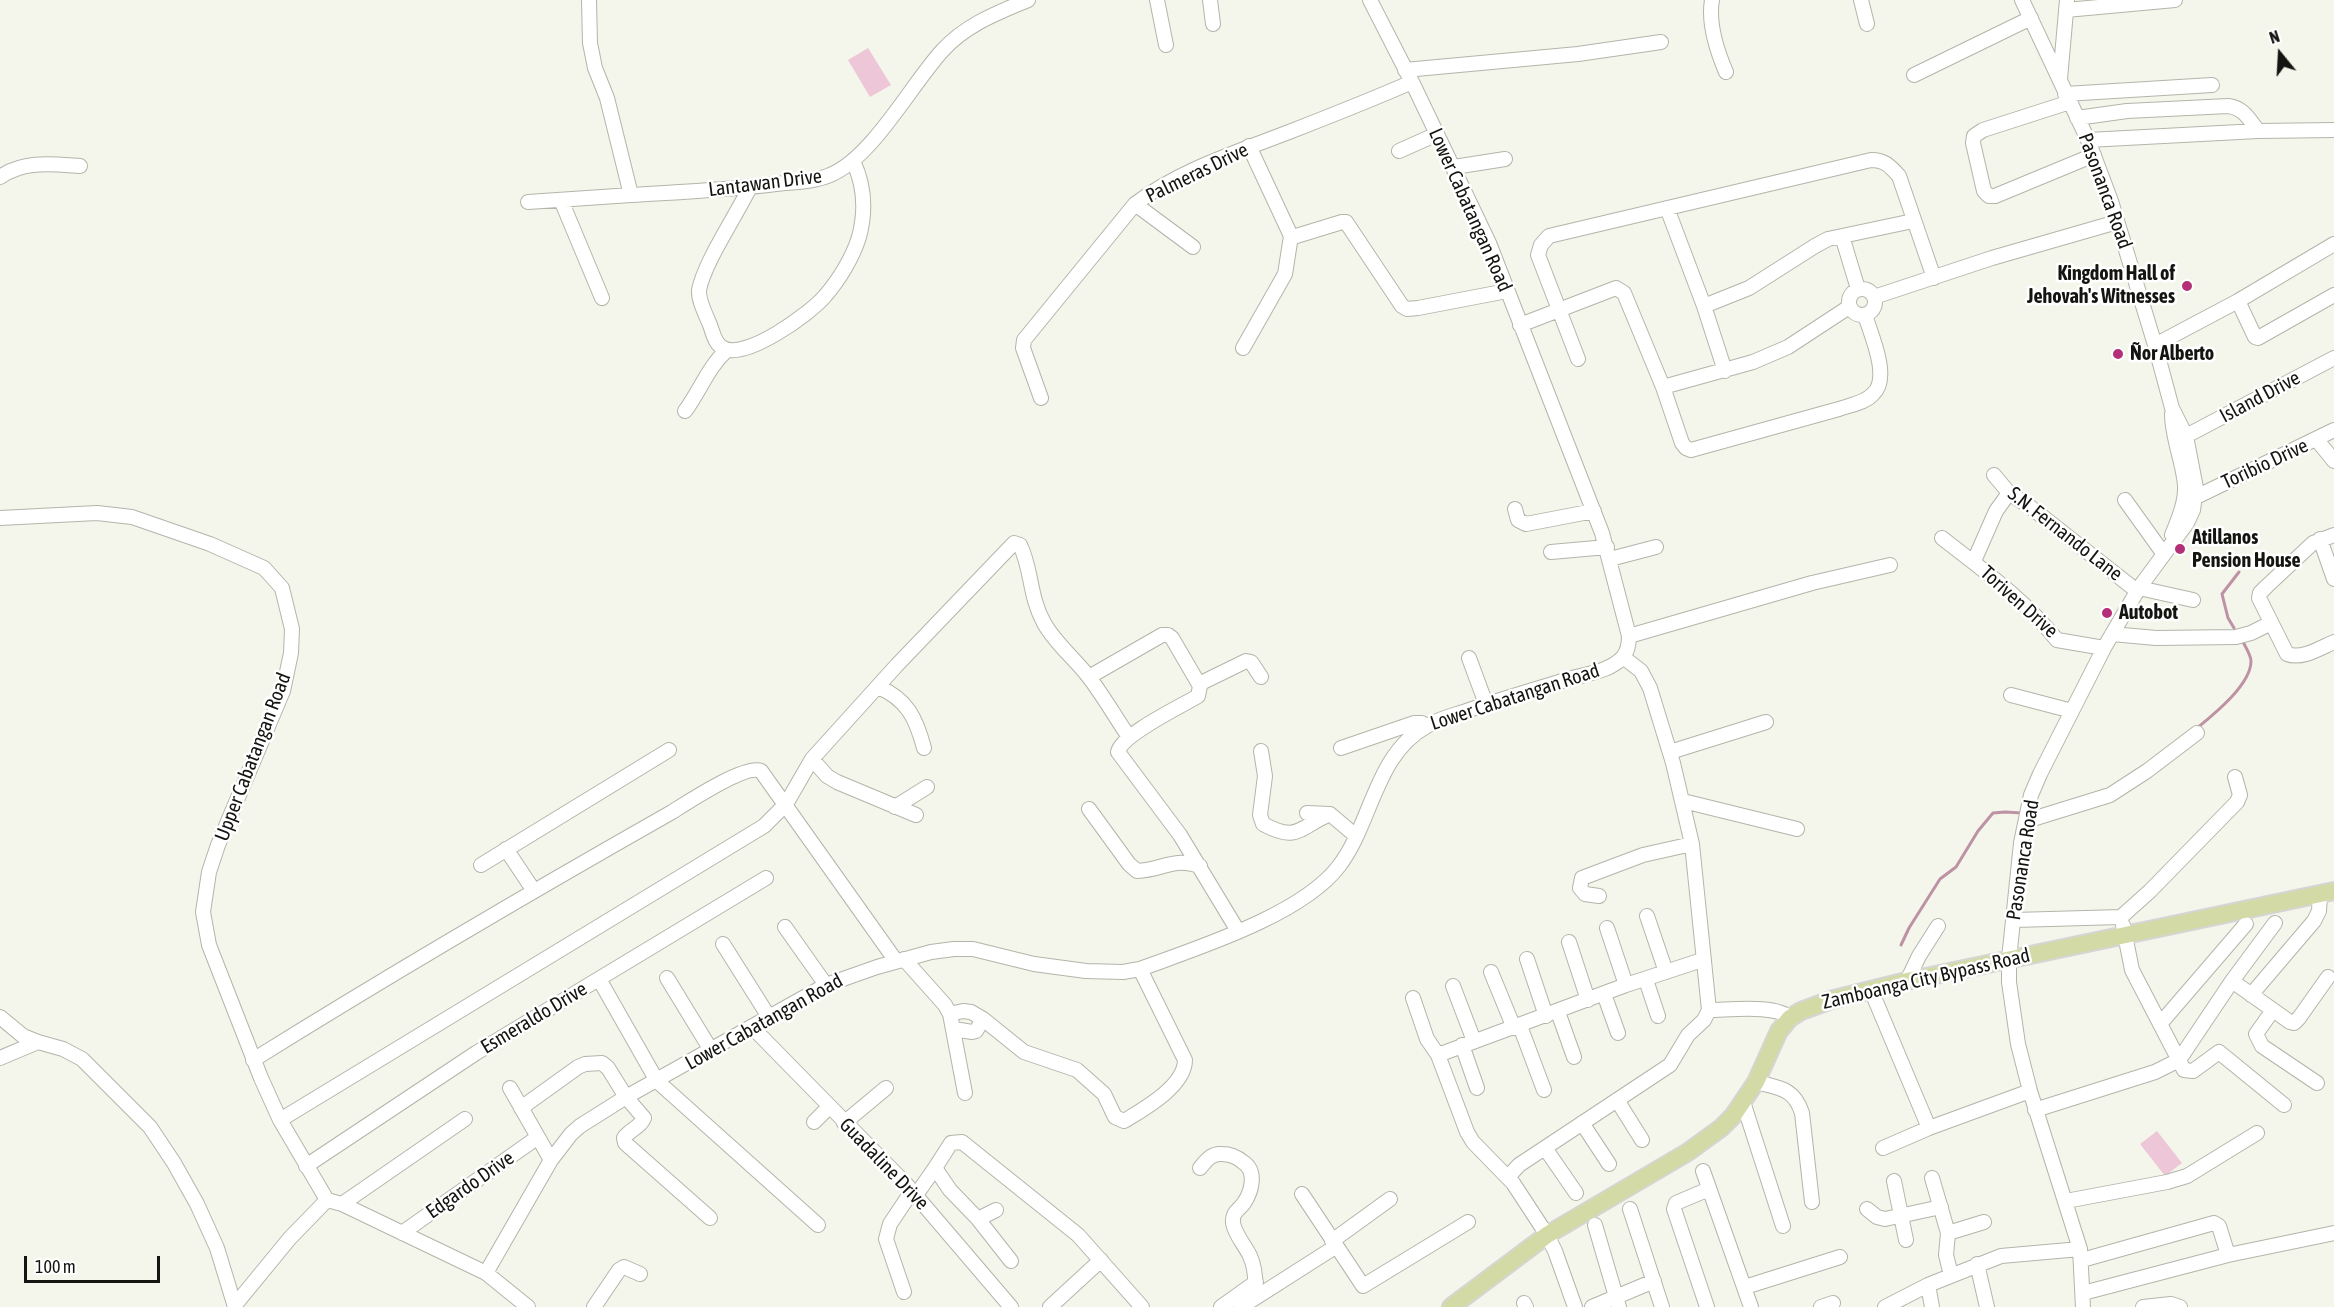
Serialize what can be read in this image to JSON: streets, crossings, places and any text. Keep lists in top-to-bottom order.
{
  "streets": {
    "main road": ["Zamboanga City Bypass Road"],
    "street": [
      "Palmeras Drive",
      "Lantawan Drive",
      "Pasonanca Road",
      "Lower Cabatangan Road",
      "Island Drive",
      "Toribio Drive",
      "S.N. Fernando Lane",
      "Toriven Drive",
      "Upper Cabatangan Road",
      "Esmeraldo Drive",
      "Guadaline Drive",
      "Edgardo Drive"
    ]
  },
  "crossings": [
    ["Palmeras Drive", "Lower Cabatangan Road"],
    ["Pasonanca Road", "Island Drive"],
    ["Pasonanca Road", "Toribio Drive"],
    ["Pasonanca Road", "S.N. Fernando Lane"],
    ["Pasonanca Road", "Toriven Drive"],
    ["Pasonanca Road", "Zamboanga City Bypass Road"],
    ["Lower Cabatangan Road", "Guadaline Drive"],
    ["Upper Cabatangan Road", "Esmeraldo Drive"]
  ],
  "places": [
    "Kingdom Hall of Jehovah's Witnesses",
    "Ñor Alberto",
    "Atillanos Pension House",
    "Autobot"
  ],
  "scale_bar": "100 m",
  "north": "top"
}
